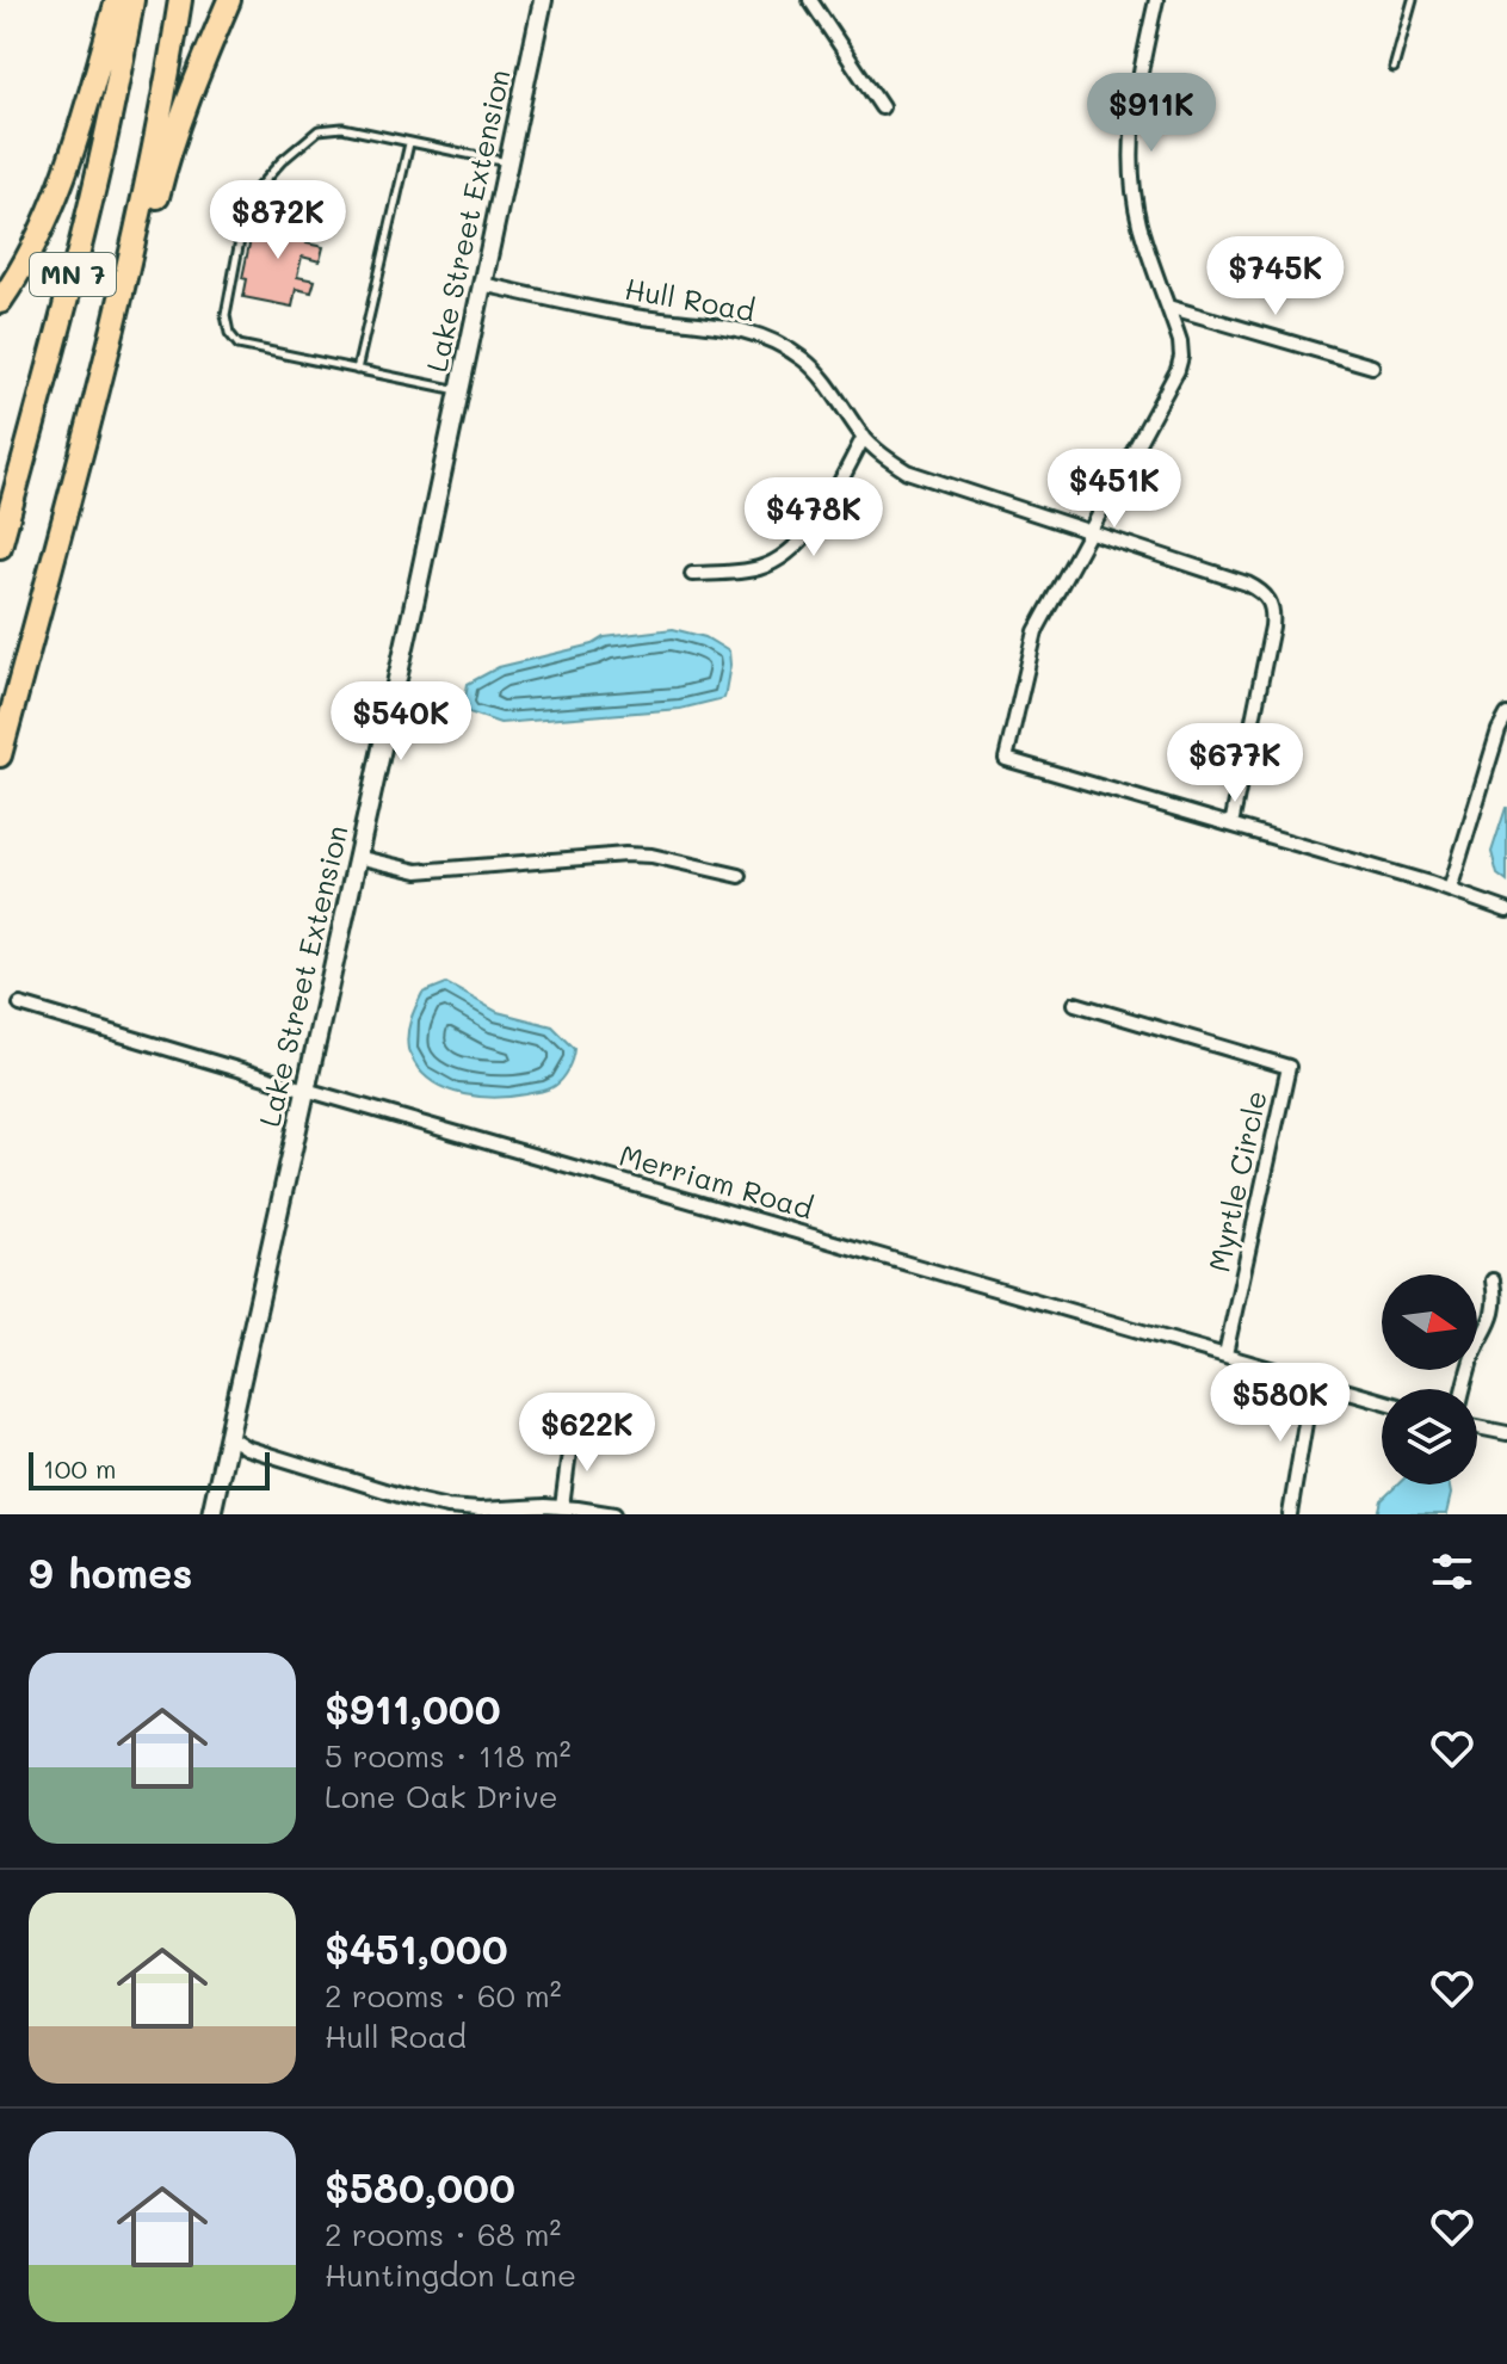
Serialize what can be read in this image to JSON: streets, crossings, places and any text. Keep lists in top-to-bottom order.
{
  "streets": {
    "highway": ["MN 7"],
    "street": [
      "Lake Street Extension",
      "Hull Road",
      "Myrtle Circle",
      "Merriam Road"
    ]
  },
  "crossings": [
    ["Lake Street Extension", "Hull Road"],
    ["Lake Street Extension", "Merriam Road"],
    ["Myrtle Circle", "Merriam Road"]
  ],
  "scale_bar": "100 m",
  "north": "right",
  "page": {
    "price": [
      "$911K",
      "$872K",
      "$745K",
      "$451K",
      "$478K",
      "$540K",
      "$677K",
      "$580K",
      "$622K"
    ],
    "scale": "100 m",
    "heading": "9 homes",
    "list": [
      {
        "name": "$911,000",
        "note": "5 rooms · 118 m² · Lone Oak Drive"
      },
      {
        "name": "$451,000",
        "note": "2 rooms · 60 m² · Hull Road"
      },
      {
        "name": "$580,000",
        "note": "2 rooms · 68 m² · Huntingdon Lane"
      }
    ]
  }
}
